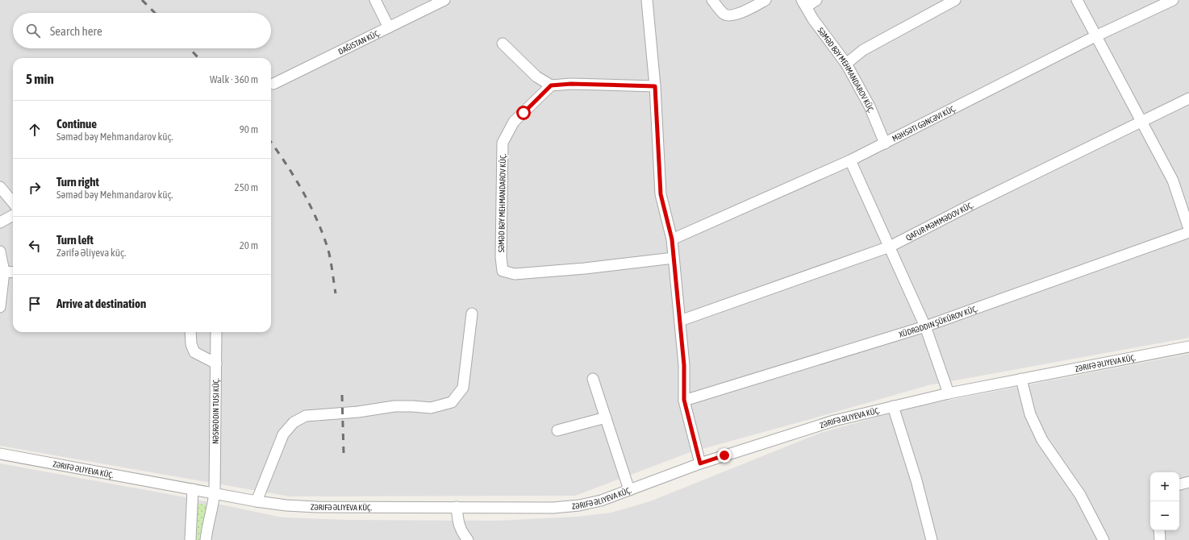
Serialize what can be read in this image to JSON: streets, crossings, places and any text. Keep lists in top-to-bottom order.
{
  "streets": {
    "street": [
      "SƏMƏD BƏY MEHMANDAROV KÜÇ.",
      "MƏHSƏTI GƏNCƏVI KÜÇ.",
      "QAFUR MƏMMƏDOV KÜÇ.",
      "XÜDRƏDDIN ŞÜKÜROV KÜÇ.",
      "ZƏRIFƏ ƏLIYEVA KÜÇ.",
      "NƏSRƏDDIN TUSI KÜÇ."
    ]
  },
  "crossings": [
    ["SƏMƏD BƏY MEHMANDAROV KÜÇ.", "MƏHSƏTI GƏNCƏVI KÜÇ."],
    ["ZƏRIFƏ ƏLIYEVA KÜÇ.", "NƏSRƏDDIN TUSI KÜÇ."]
  ],
  "page": {
    "search": "Search here",
    "heading": ["5 min", "Walk · 360 m"],
    "list": [
      ["Continue", "Səməd bəy Mehmandarov küç.", "90 m"],
      ["Turn right", "Səməd bəy Mehmandarov küç.", "250 m"],
      ["Turn left", "Zərifə Əliyeva küç.", "20 m"],
      "Arrive at destination"
    ],
    "map_buttons": ["+", "−"]
  }
}
